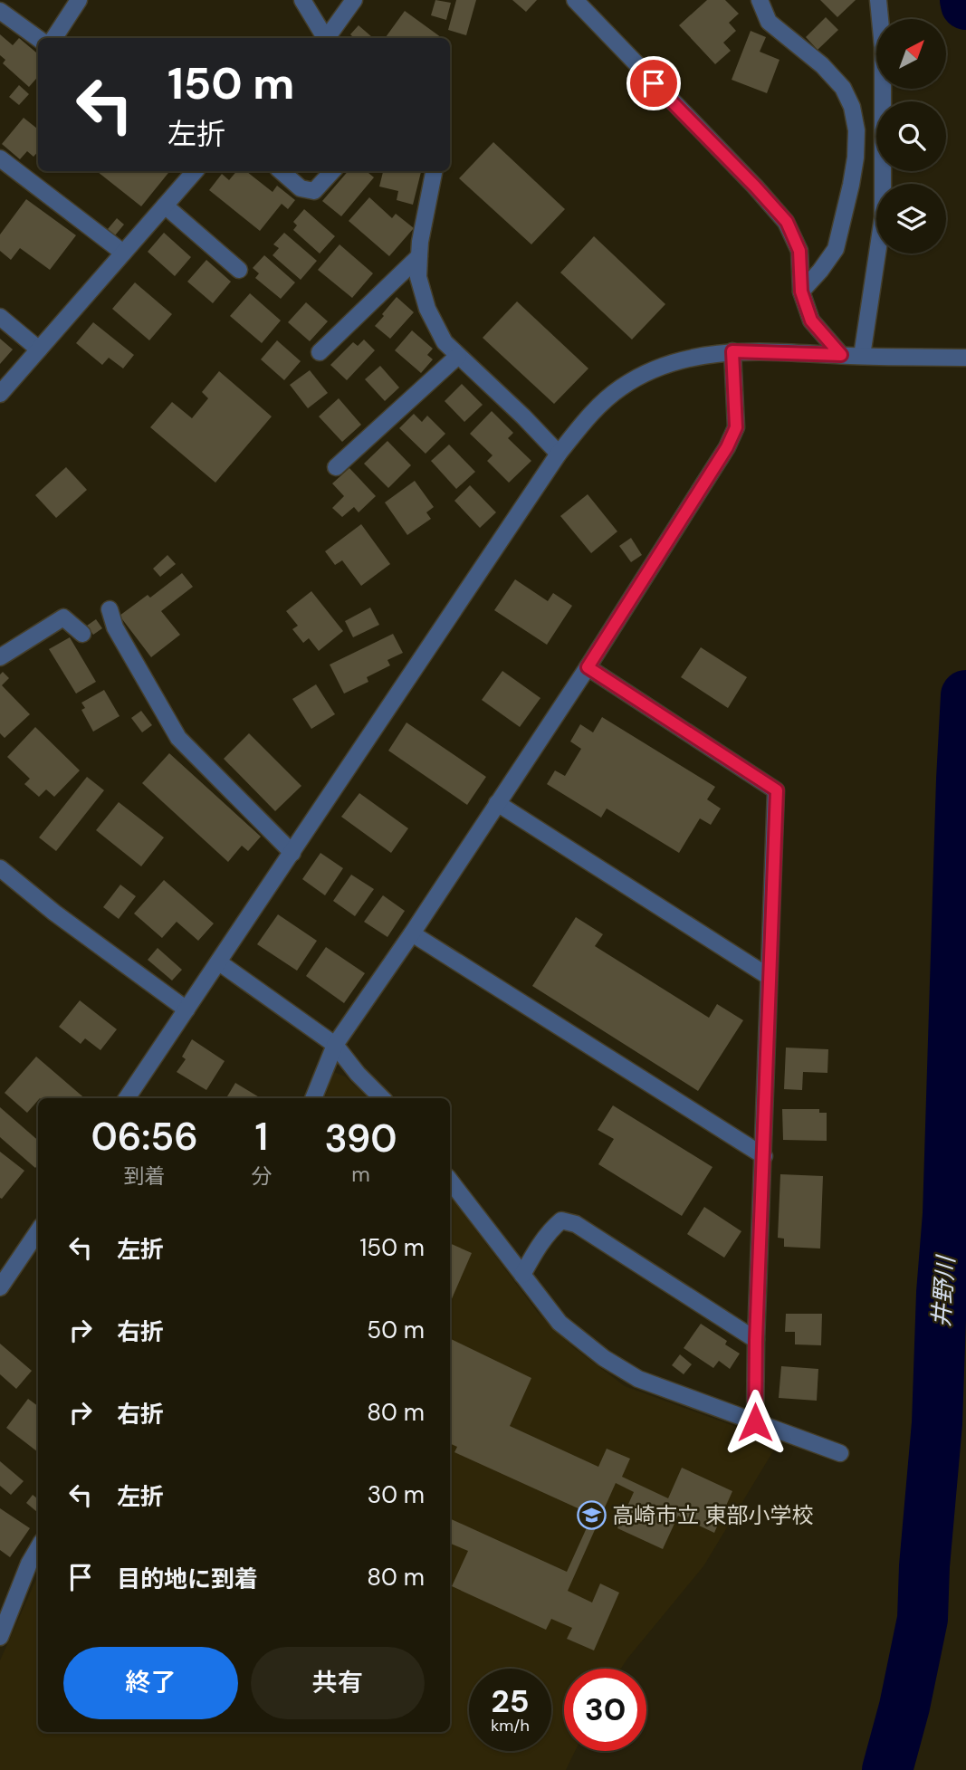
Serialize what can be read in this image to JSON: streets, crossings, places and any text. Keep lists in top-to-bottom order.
{
  "water": ["井野川"],
  "places": {
    "school or university": ["高崎市立 東部小学校"]
  },
  "north": "top right",
  "page": {
    "turn": ["150 m", "左折"],
    "eta": [
      "06:56",
      "到着",
      "1",
      "分",
      "390",
      "m"
    ],
    "list": [
      {
        "name": "左折",
        "value": "150 m"
      },
      {
        "name": "右折",
        "value": "50 m"
      },
      {
        "name": "右折",
        "value": "80 m"
      },
      {
        "name": "左折",
        "value": "30 m"
      },
      {
        "name": "目的地に到着",
        "value": "80 m"
      }
    ],
    "buttons": ["終了", "共有"],
    "speed": "25 km/h",
    "limit": "30"
  }
}
